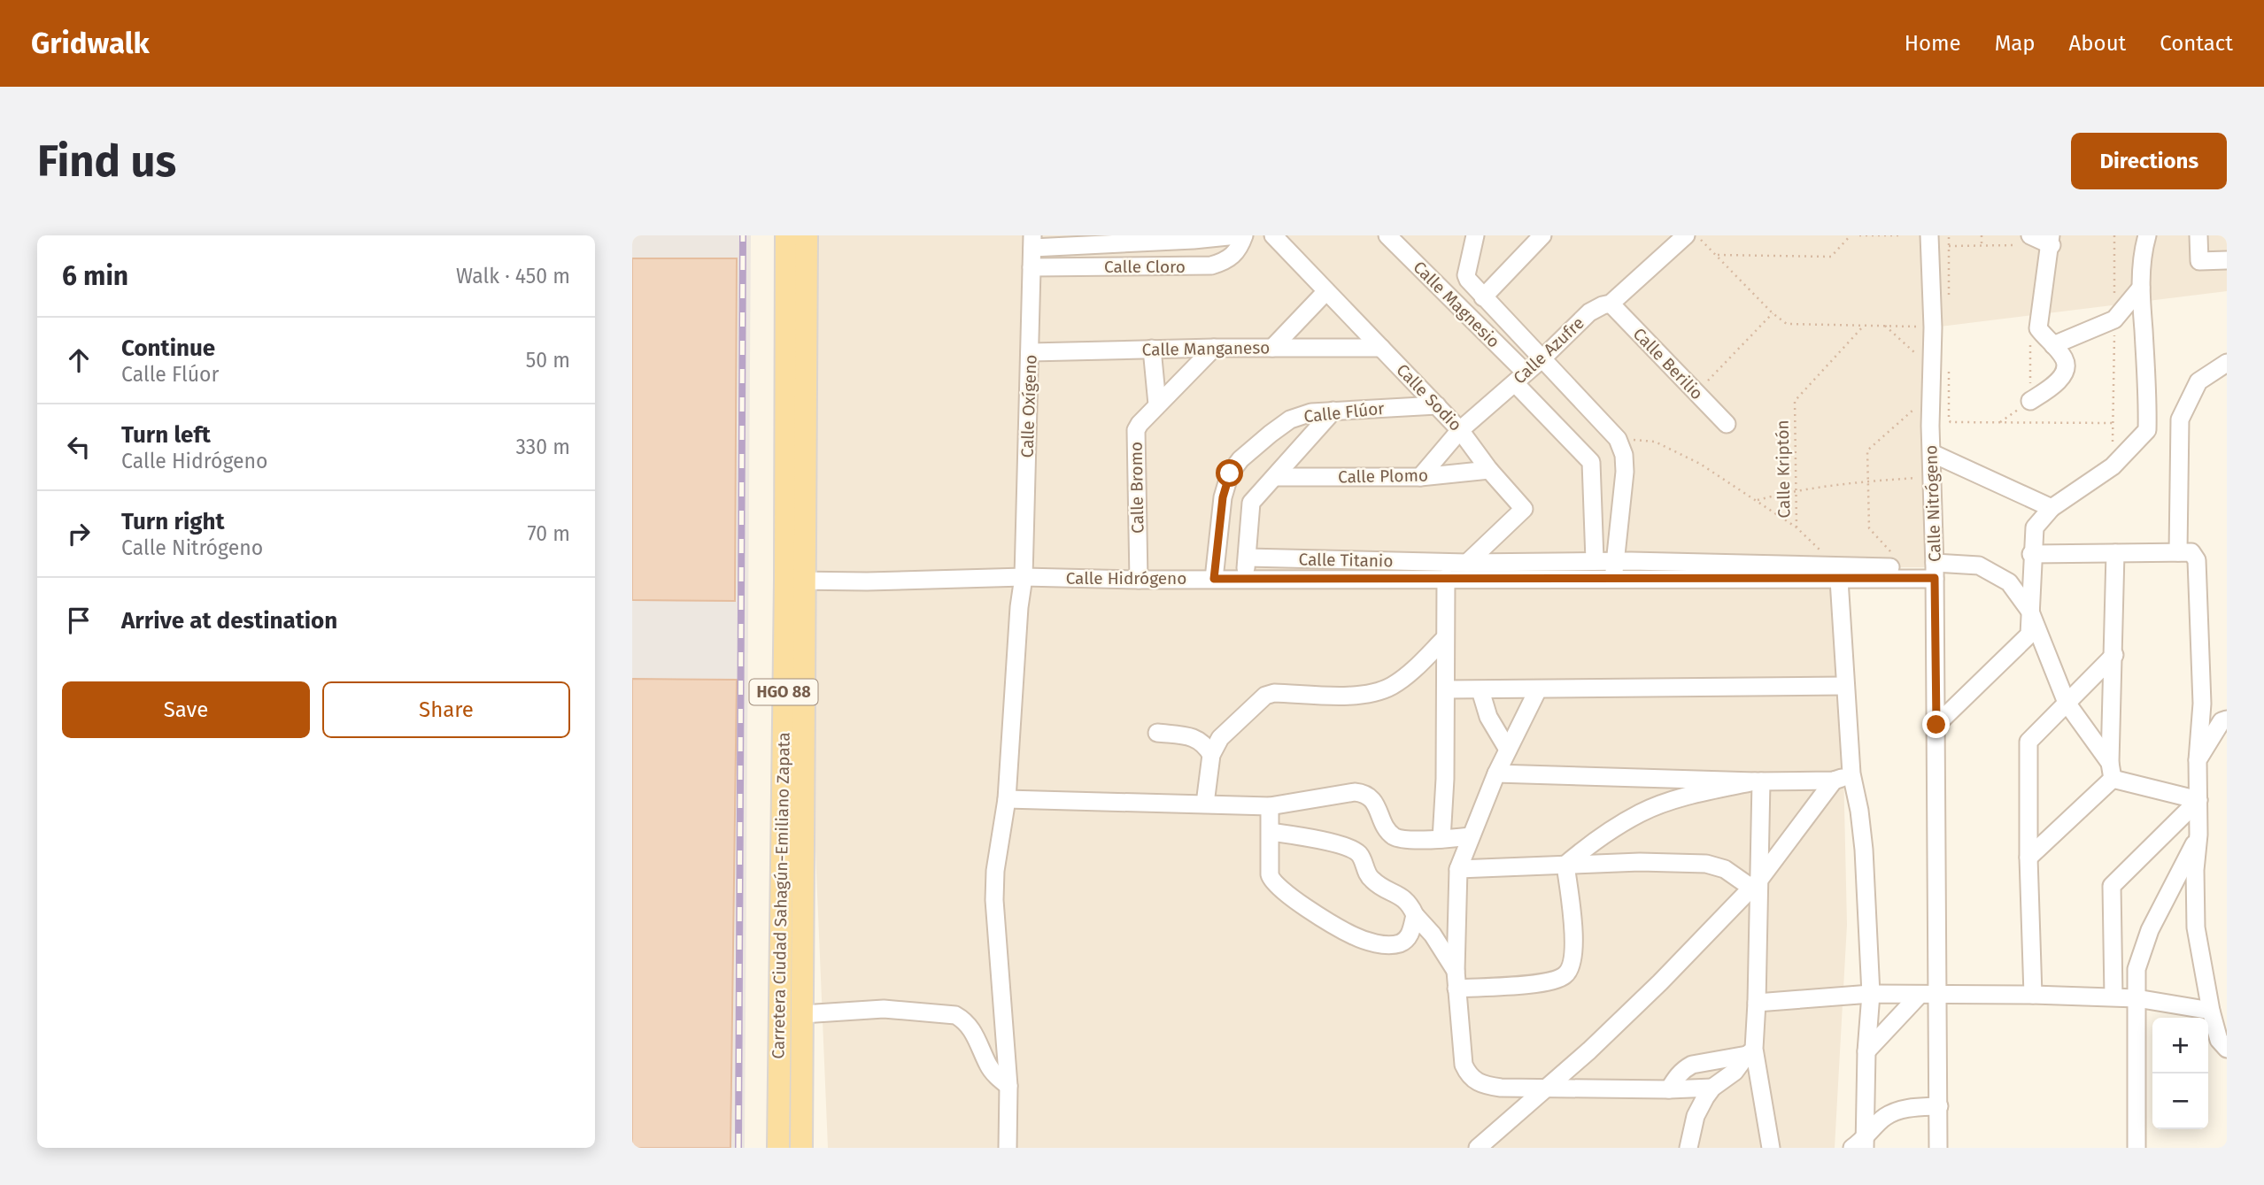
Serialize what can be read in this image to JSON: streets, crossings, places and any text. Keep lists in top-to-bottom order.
{
  "streets": {
    "main road": ["HGO 88", "Carretera Ciudad Sahagún-Emiliano Zapata"],
    "street": [
      "Calle Cloro",
      "Calle Magnesio",
      "Calle Manganeso",
      "Calle Azufre",
      "Calle Berilio",
      "Calle Sodio",
      "Calle Oxígeno",
      "Calle Flúor",
      "Calle Plomo",
      "Calle Bromo",
      "Calle Nitrógeno",
      "Calle Titanio",
      "Calle Hidrógeno"
    ],
    "path": ["Calle Kriptón"]
  },
  "crossings": [
    ["Calle Cloro", "Calle Oxígeno"],
    ["Calle Magnesio", "Calle Azufre"],
    ["Calle Magnesio", "Calle Titanio"],
    ["Calle Manganeso", "Calle Sodio"],
    ["Calle Manganeso", "Calle Oxígeno"],
    ["Calle Manganeso", "Calle Bromo"],
    ["Calle Azufre", "Calle Berilio"],
    ["Calle Azufre", "Calle Sodio"],
    ["Calle Azufre", "Calle Plomo"],
    ["Calle Sodio", "Calle Flúor"],
    ["Calle Sodio", "Calle Plomo"],
    ["Calle Sodio", "Calle Titanio"],
    ["Calle Oxígeno", "Calle Hidrógeno"],
    ["Calle Flúor", "Calle Hidrógeno"],
    ["Calle Bromo", "Calle Hidrógeno"],
    ["Calle Nitrógeno", "Calle Hidrógeno"],
    ["Calle Titanio", "Calle Hidrógeno"],
    ["Calle Hidrógeno", "Carretera Ciudad Sahagún-Emiliano Zapata"]
  ],
  "page": {
    "header": "Gridwalk",
    "nav": [
      "Home",
      "Map",
      "About",
      "Contact"
    ],
    "buttons": [
      "Directions",
      ["Save", "Share"]
    ],
    "title": "Find us",
    "heading": ["6 min", "Walk · 450 m"],
    "list": [
      ["Continue", "Calle Flúor", "50 m"],
      ["Turn left", "Calle Hidrógeno", "330 m"],
      ["Turn right", "Calle Nitrógeno", "70 m"],
      "Arrive at destination"
    ],
    "map_buttons": ["+", "−"]
  }
}
